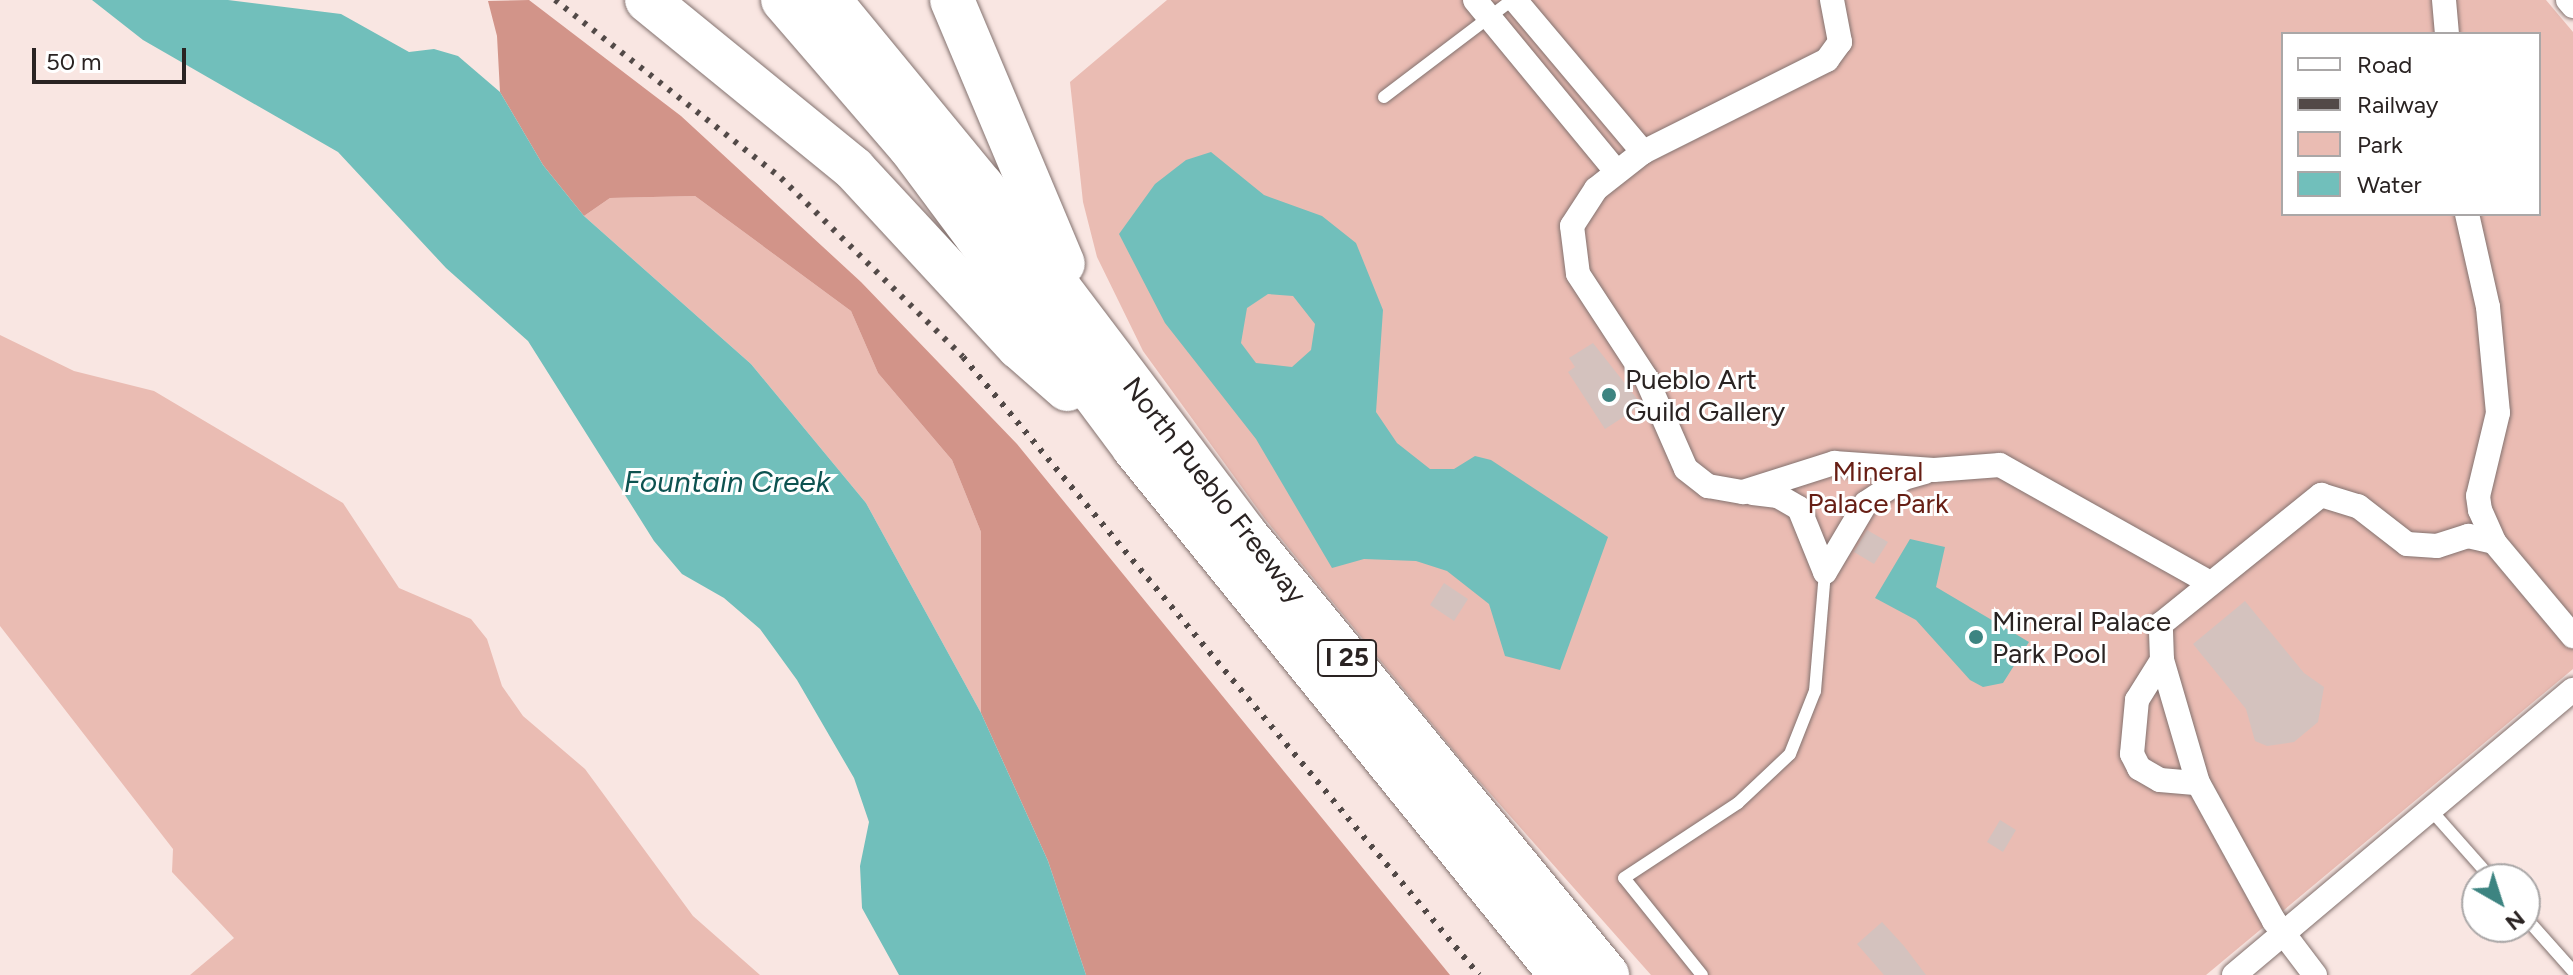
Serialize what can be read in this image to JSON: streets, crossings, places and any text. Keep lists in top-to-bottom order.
{
  "streets": {
    "highway": ["North Pueblo Freeway", "I 25"]
  },
  "water": ["Fountain Creek"],
  "parks": ["Mineral Palace Park"],
  "places": ["Pueblo Art Guild Gallery", "Mineral Palace Park Pool"],
  "legend": [
    "Road",
    "Railway",
    "Park",
    "Water"
  ],
  "scale_bar": "50 m",
  "north": "bottom right"
}
